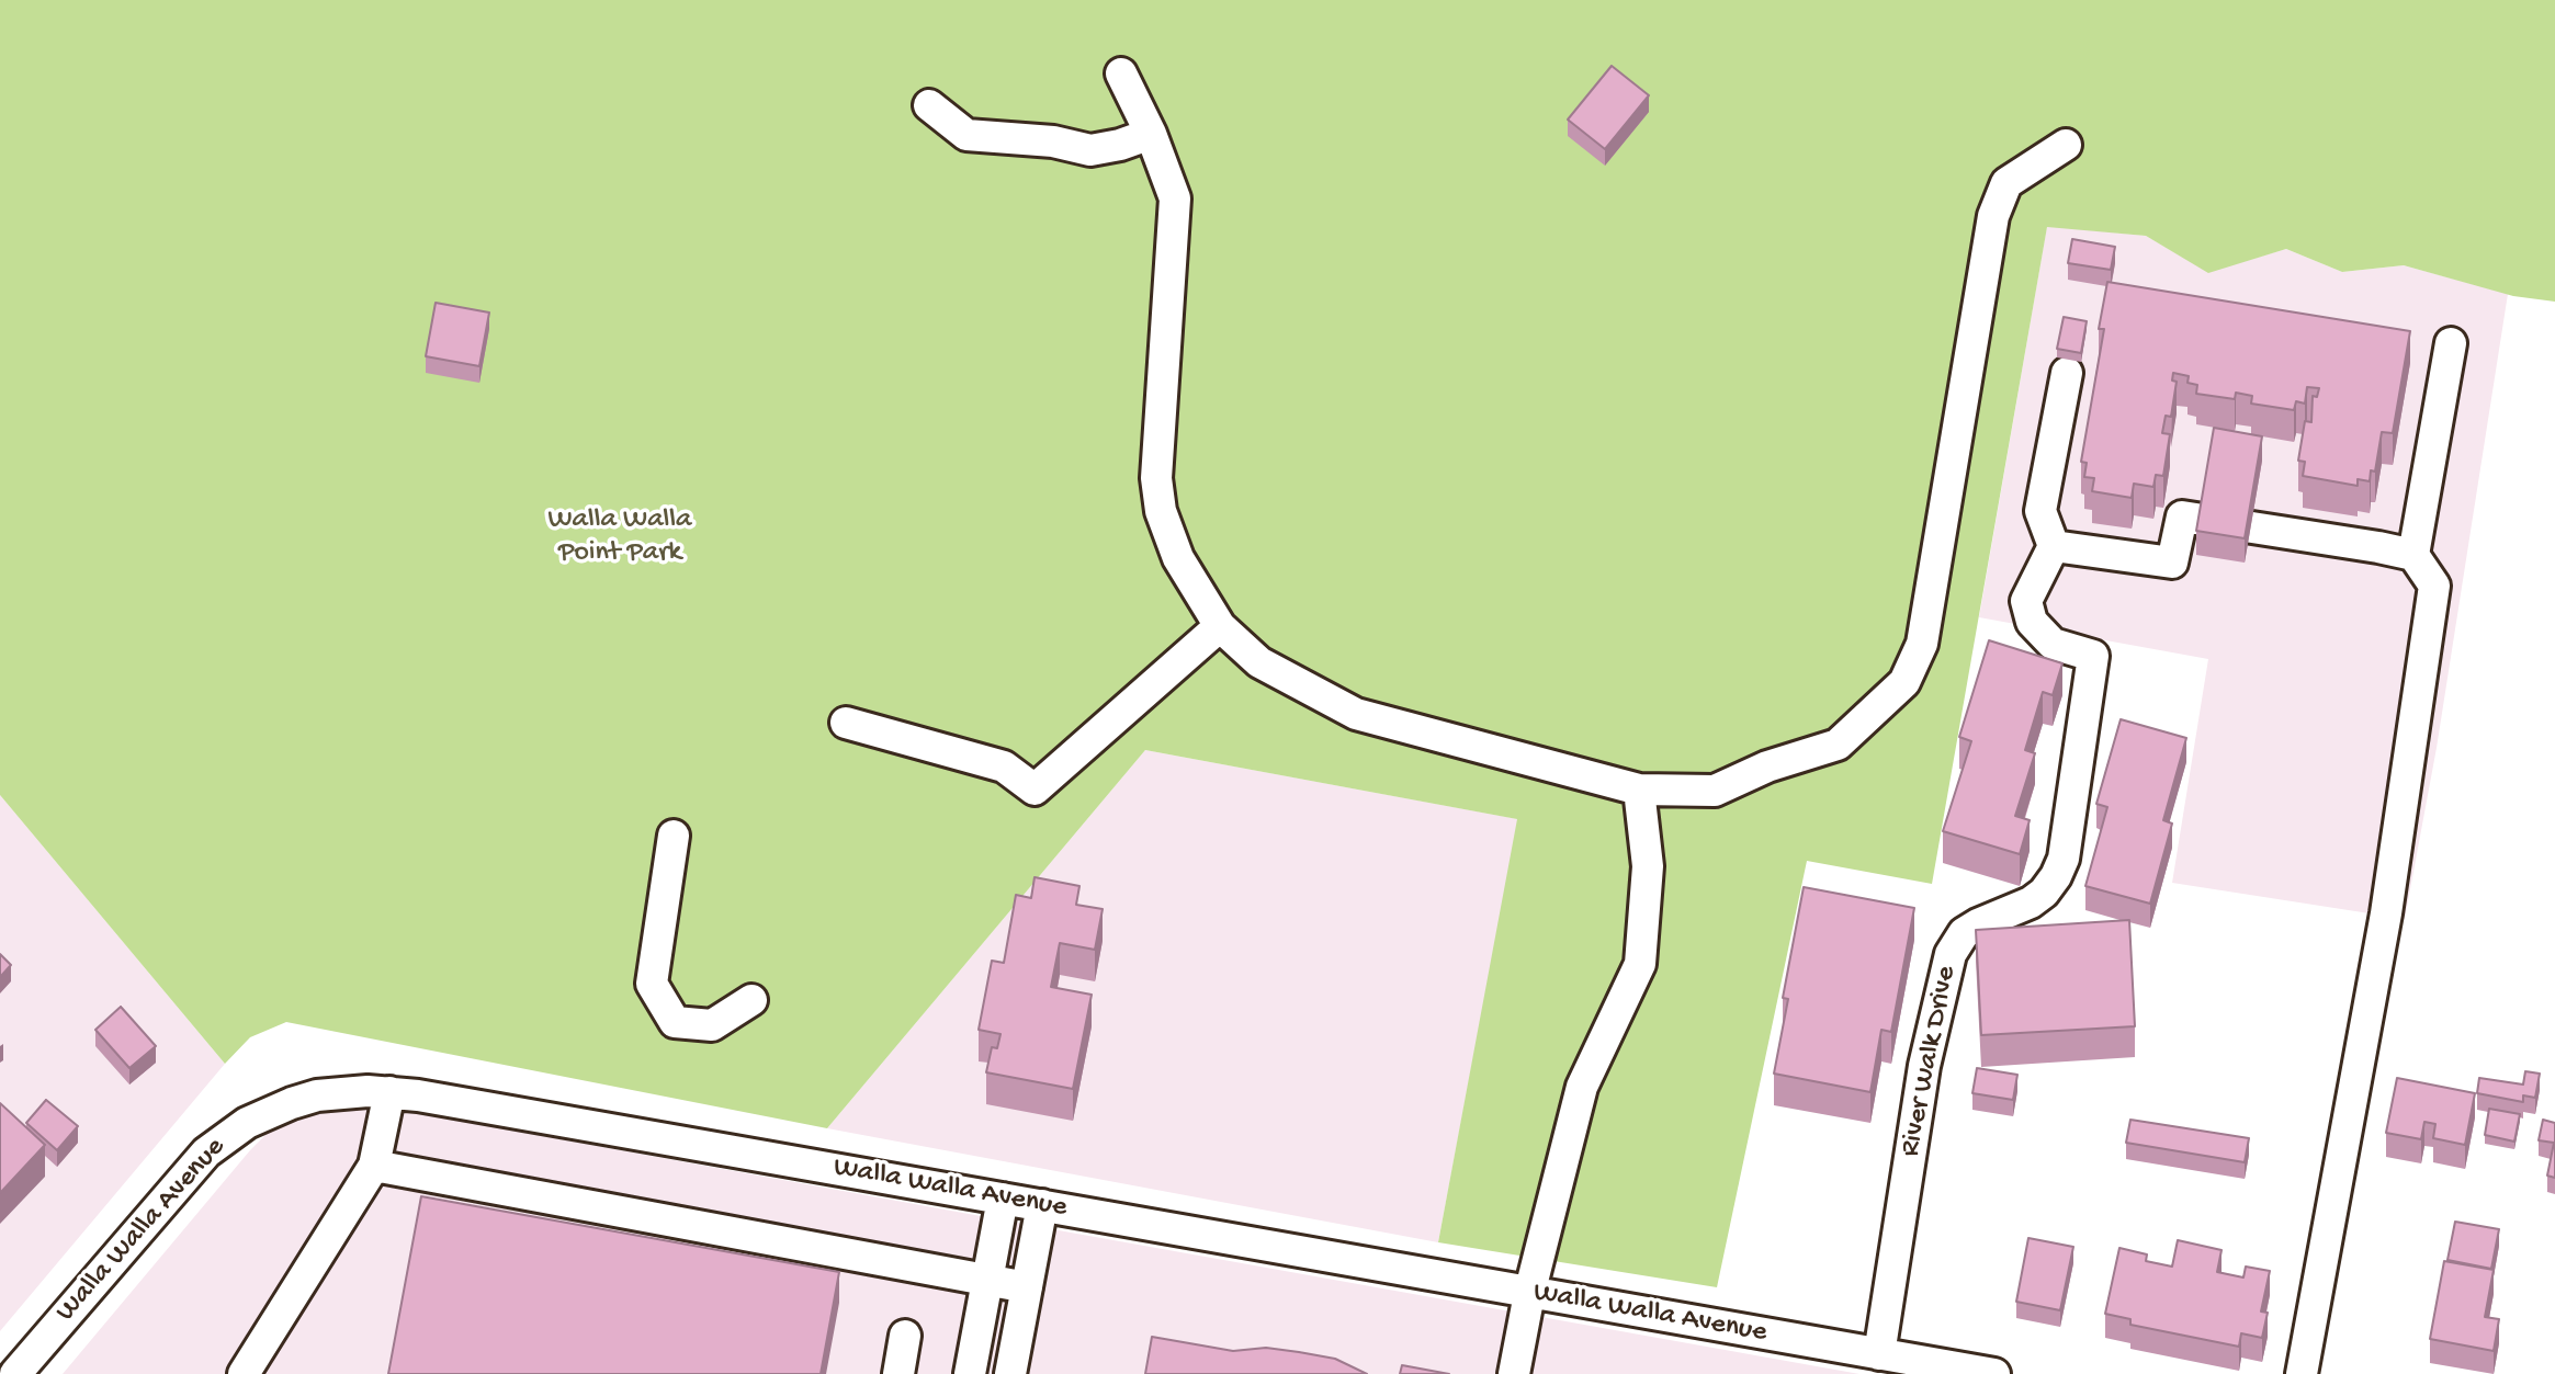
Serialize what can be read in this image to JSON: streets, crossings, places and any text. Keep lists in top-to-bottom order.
{
  "streets": {
    "street": ["River Walk Drive", "Walla Walla Avenue"]
  },
  "crossings": [
    ["River Walk Drive", "Walla Walla Avenue"]
  ],
  "parks": ["Walla Walla Point Park"]
}
